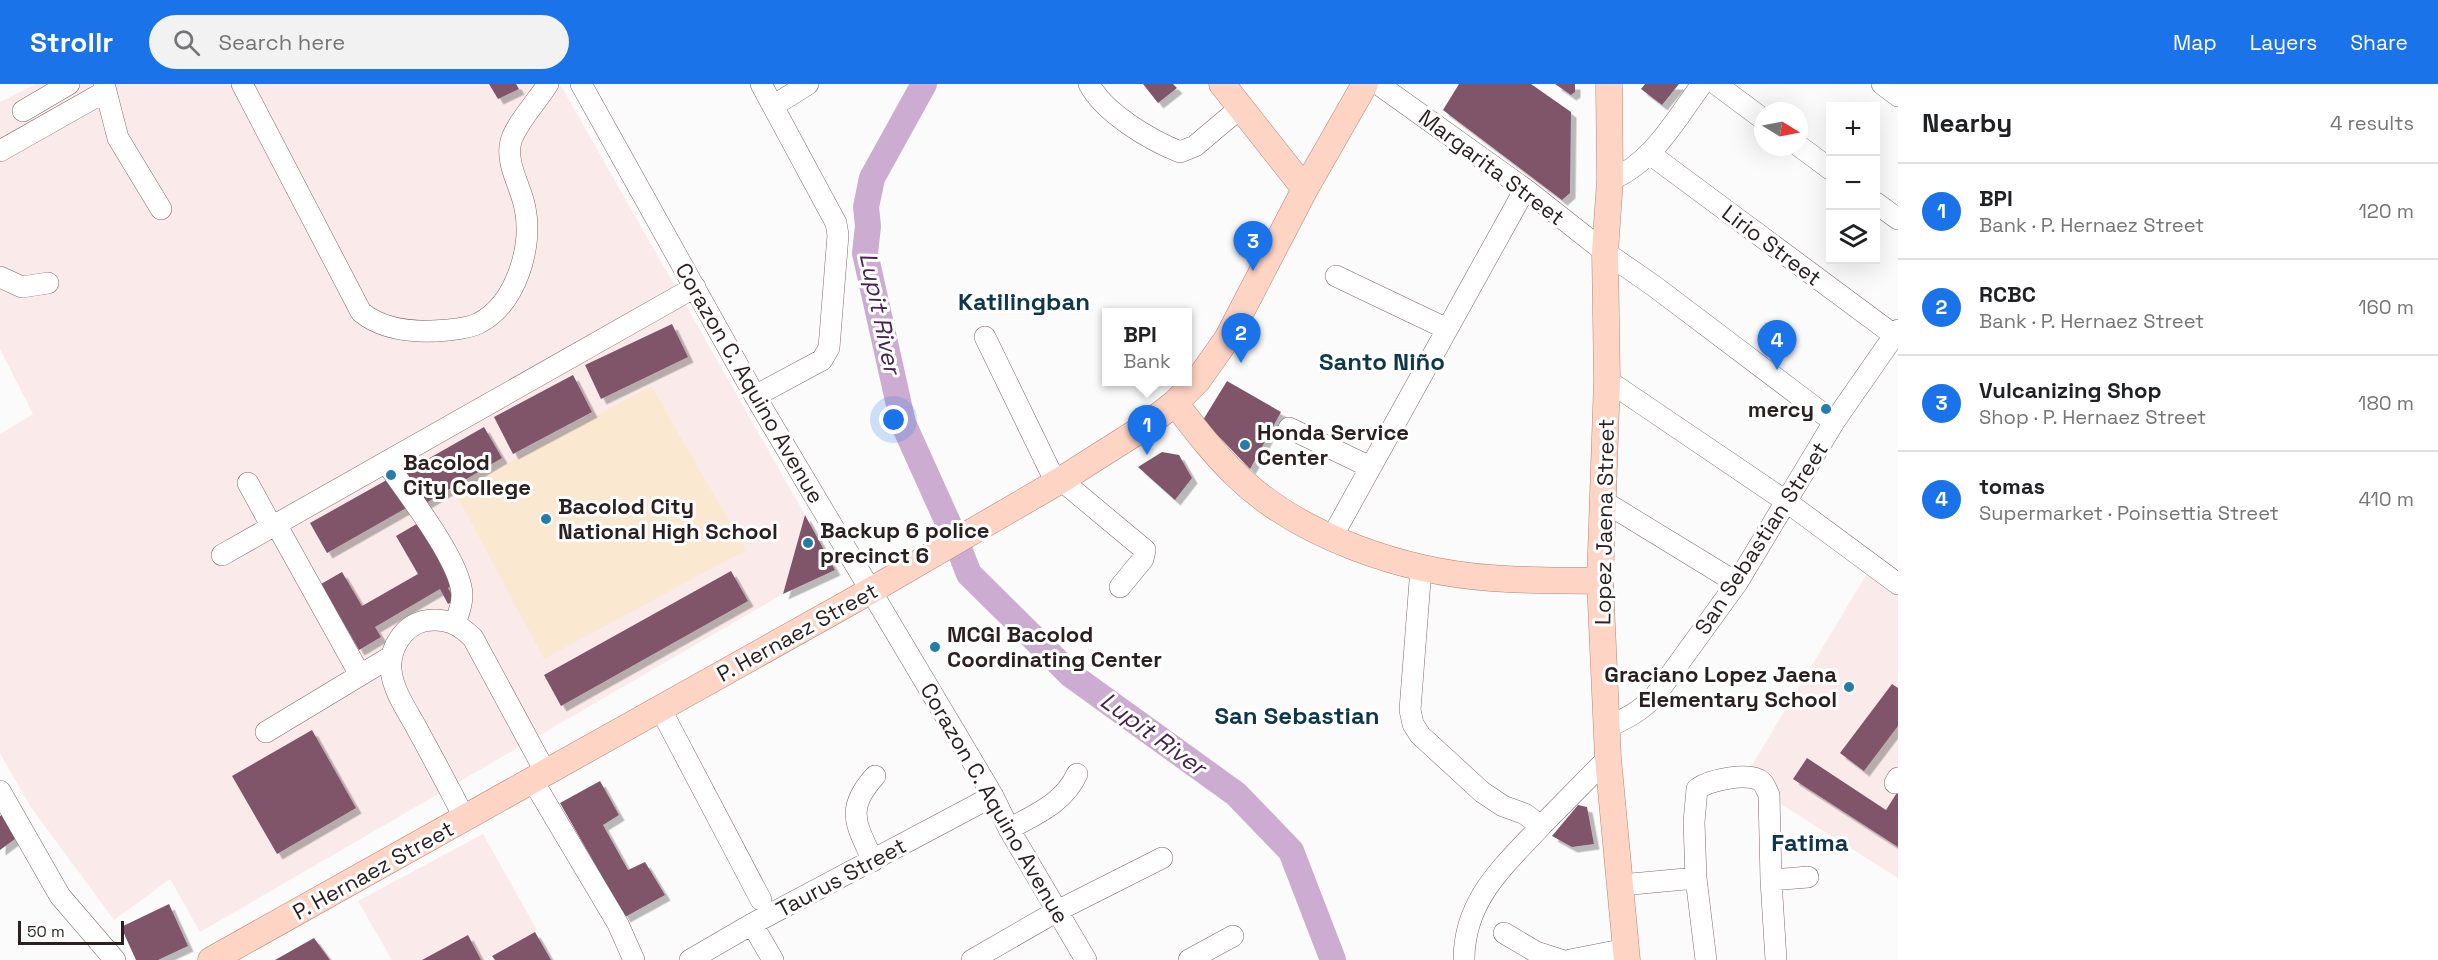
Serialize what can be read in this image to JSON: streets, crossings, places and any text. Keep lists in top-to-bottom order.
{
  "streets": {
    "main road": ["Lopez Jaena Street", "P. Hernaez Street"],
    "street": [
      "Margarita Street",
      "Lirio Street",
      "Corazon C. Aquino Avenue",
      "San Sebastian Street",
      "Taurus Street"
    ]
  },
  "crossings": [
    ["Margarita Street", "Lopez Jaena Street"],
    ["Margarita Street", "San Sebastian Street"],
    ["Lirio Street", "San Sebastian Street"],
    ["Corazon C. Aquino Avenue", "P. Hernaez Street"],
    ["Corazon C. Aquino Avenue", "Taurus Street"],
    ["Lopez Jaena Street", "San Sebastian Street"]
  ],
  "districts": [
    "Katilingban",
    "Santo Niño",
    "San Sebastian",
    "Fatima"
  ],
  "water": ["Lupit River"],
  "places": [
    "mercy",
    "Honda Service Center",
    "Bacolod City College",
    "Bacolod City National High School",
    "Backup 6 police precinct 6",
    "MCGI Bacolod Coordinating Center",
    "Graciano Lopez Jaena Elementary School"
  ],
  "scale_bar": "50 m",
  "north": "right",
  "page": {
    "header": "Strollr",
    "search": "Search here",
    "nav": ["Map", "Layers", "Share"],
    "heading": ["Nearby", "4 results"],
    "map_buttons": ["+", "−"],
    "list": [
      {
        "mark": "1",
        "name": "BPI",
        "note": "Bank · P. Hernaez Street",
        "value": "120 m"
      },
      {
        "mark": "2",
        "name": "RCBC",
        "note": "Bank · P. Hernaez Street",
        "value": "160 m"
      },
      {
        "mark": "3",
        "name": "Vulcanizing Shop",
        "note": "Shop · P. Hernaez Street",
        "value": "180 m"
      },
      {
        "mark": "4",
        "name": "tomas",
        "note": "Supermarket · Poinsettia Street",
        "value": "410 m"
      }
    ],
    "pins": [
      "3",
      "2",
      "4",
      "1"
    ],
    "popup": ["BPI", "Bank"],
    "scale": "50 m"
  }
}
